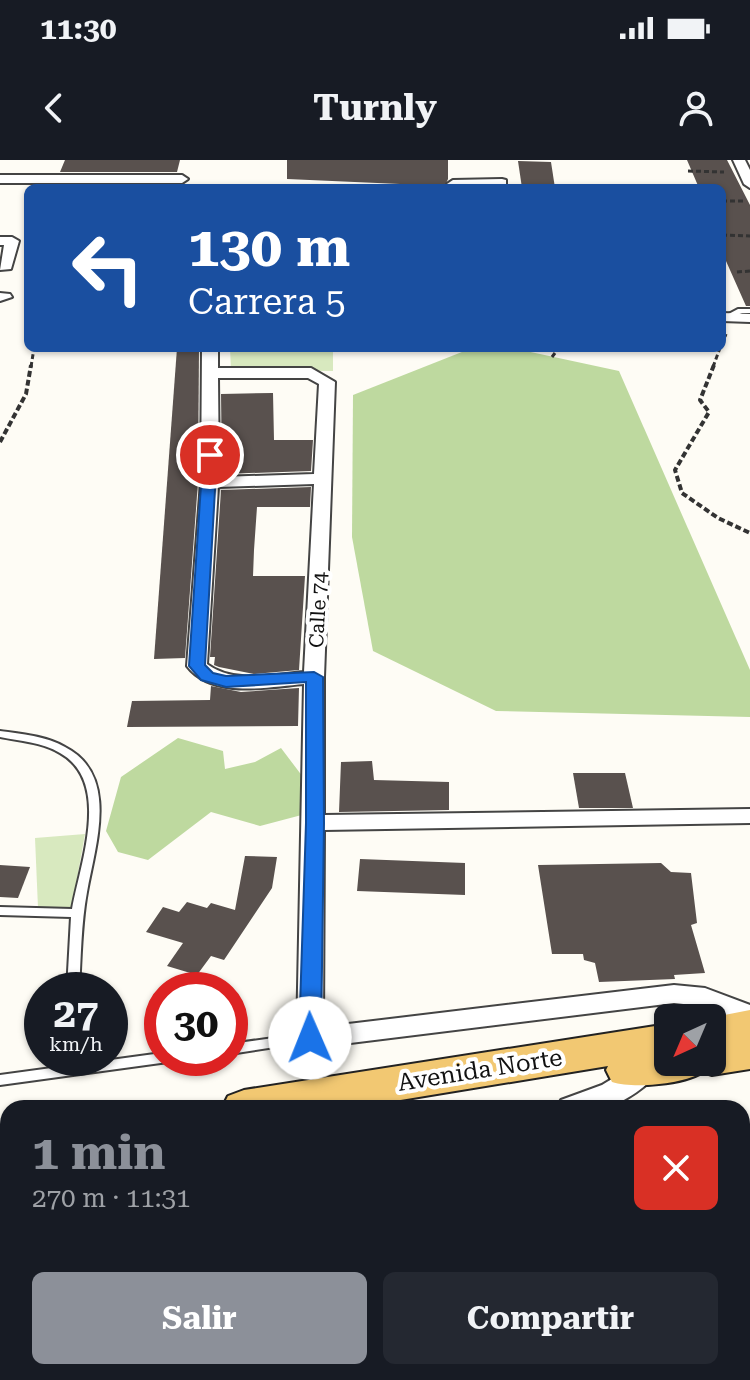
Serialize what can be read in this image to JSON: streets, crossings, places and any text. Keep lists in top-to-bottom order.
{
  "streets": {
    "main road": ["Avenida Norte"],
    "street": ["Calle 74"]
  },
  "north": "bottom left",
  "page": {
    "status": "11:30",
    "header": "Turnly",
    "turn": ["130 m", "Carrera 5"],
    "speed": "27 km/h",
    "limit": "30",
    "heading": ["1 min", "270 m · 11:31"],
    "buttons": ["Salir", "Compartir"]
  }
}
